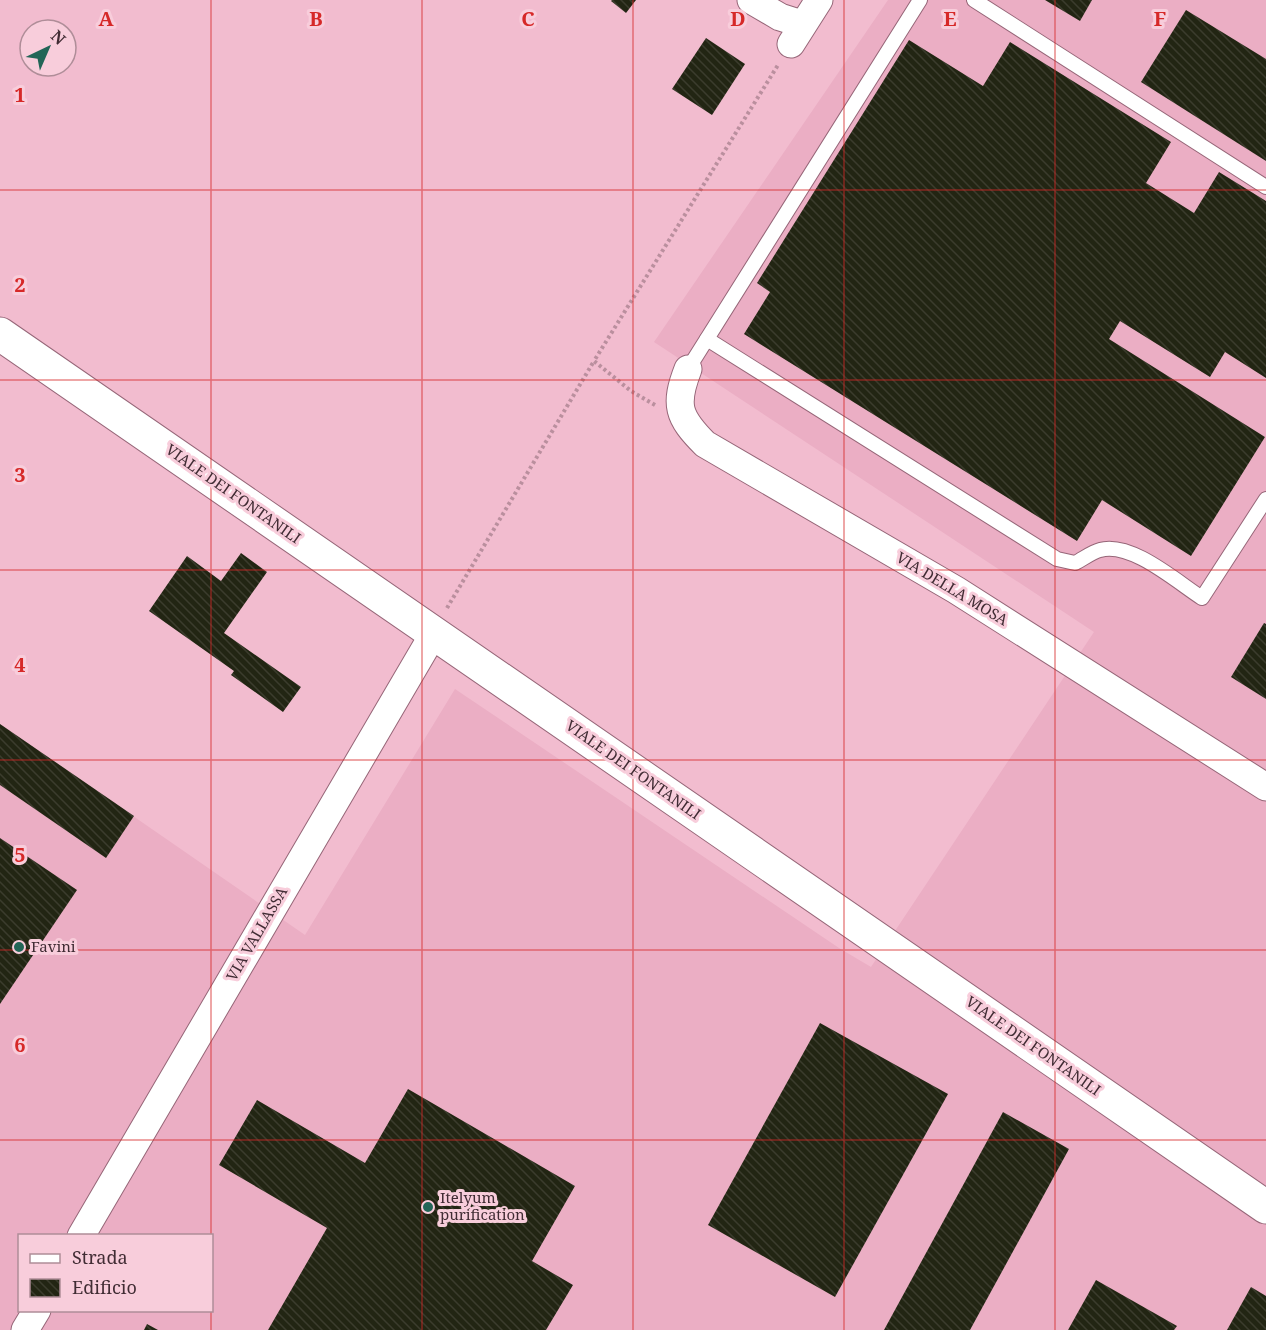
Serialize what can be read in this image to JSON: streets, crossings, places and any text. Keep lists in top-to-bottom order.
{
  "streets": {
    "main road": ["VIALE DEI FONTANILI"],
    "street": ["VIA DELLA MOSA", "VIA VALLASSA"]
  },
  "crossings": [
    ["VIALE DEI FONTANILI", "VIA VALLASSA"]
  ],
  "places": ["Favini", "Itelyum purification"],
  "legend": ["Strada", "Edificio"],
  "north": "top right",
  "grid": {
    "columns": [
      "A",
      "B",
      "C",
      "D",
      "E",
      "F"
    ],
    "rows": [
      "1",
      "2",
      "3",
      "4",
      "5",
      "6"
    ]
  }
}
